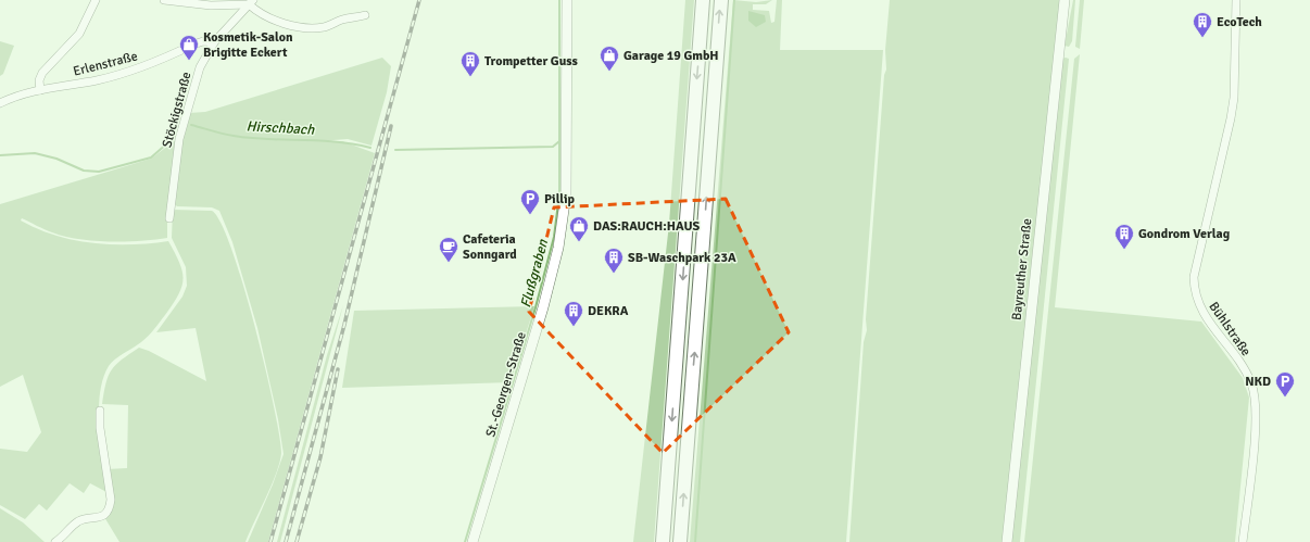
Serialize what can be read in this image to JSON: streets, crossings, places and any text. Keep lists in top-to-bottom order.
{
  "streets": {
    "street": [
      "Erlenstraße",
      "Stöckigstraße",
      "Bayreuther Straße",
      "Bühlstraße",
      "St.-Georgen-Straße"
    ]
  },
  "crossings": [
    ["Erlenstraße", "Stöckigstraße"]
  ],
  "water": ["Hirschbach", "Flußgraben"],
  "places": {
    "building": [
      "EcoTech",
      "Trompetter Guss",
      "Gondrom Verlag",
      "SB-Waschpark 23A",
      "DEKRA"
    ],
    "shop": ["Kosmetik-Salon Brigitte Eckert", "Garage 19 GmbH", "DAS:RAUCH:HAUS"],
    "parking": ["Pillip", "NKD"],
    "cafe": ["Cafeteria Sonngard"]
  }
}
